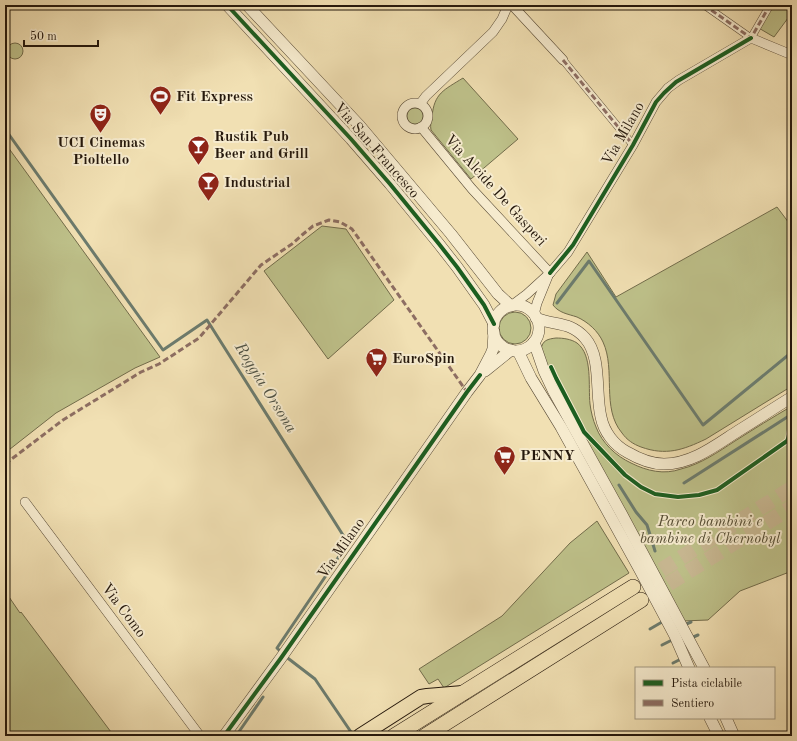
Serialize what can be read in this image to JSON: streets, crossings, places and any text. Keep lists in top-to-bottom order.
{
  "streets": {
    "street": [
      "Via Milano",
      "Via San Francesco",
      "Via Alcide De Gasperi",
      "Via Como"
    ]
  },
  "crossings": [
    ["Via Milano", "Via San Francesco"],
    ["Via Milano", "Via Alcide De Gasperi"]
  ],
  "water": ["Roggia Orsona"],
  "parks": ["Parco bambini e bambine di Chernobyl"],
  "places": {
    "sports": ["Fit Express"],
    "theatre": ["UCI Cinemas Pioltello"],
    "bar": ["Rustik Pub Beer and Grill", "Industrial"],
    "supermarket": ["EuroSpin", "PENNY"]
  },
  "legend": ["Pista ciclabile", "Sentiero"],
  "scale_bar": "50 m"
}
